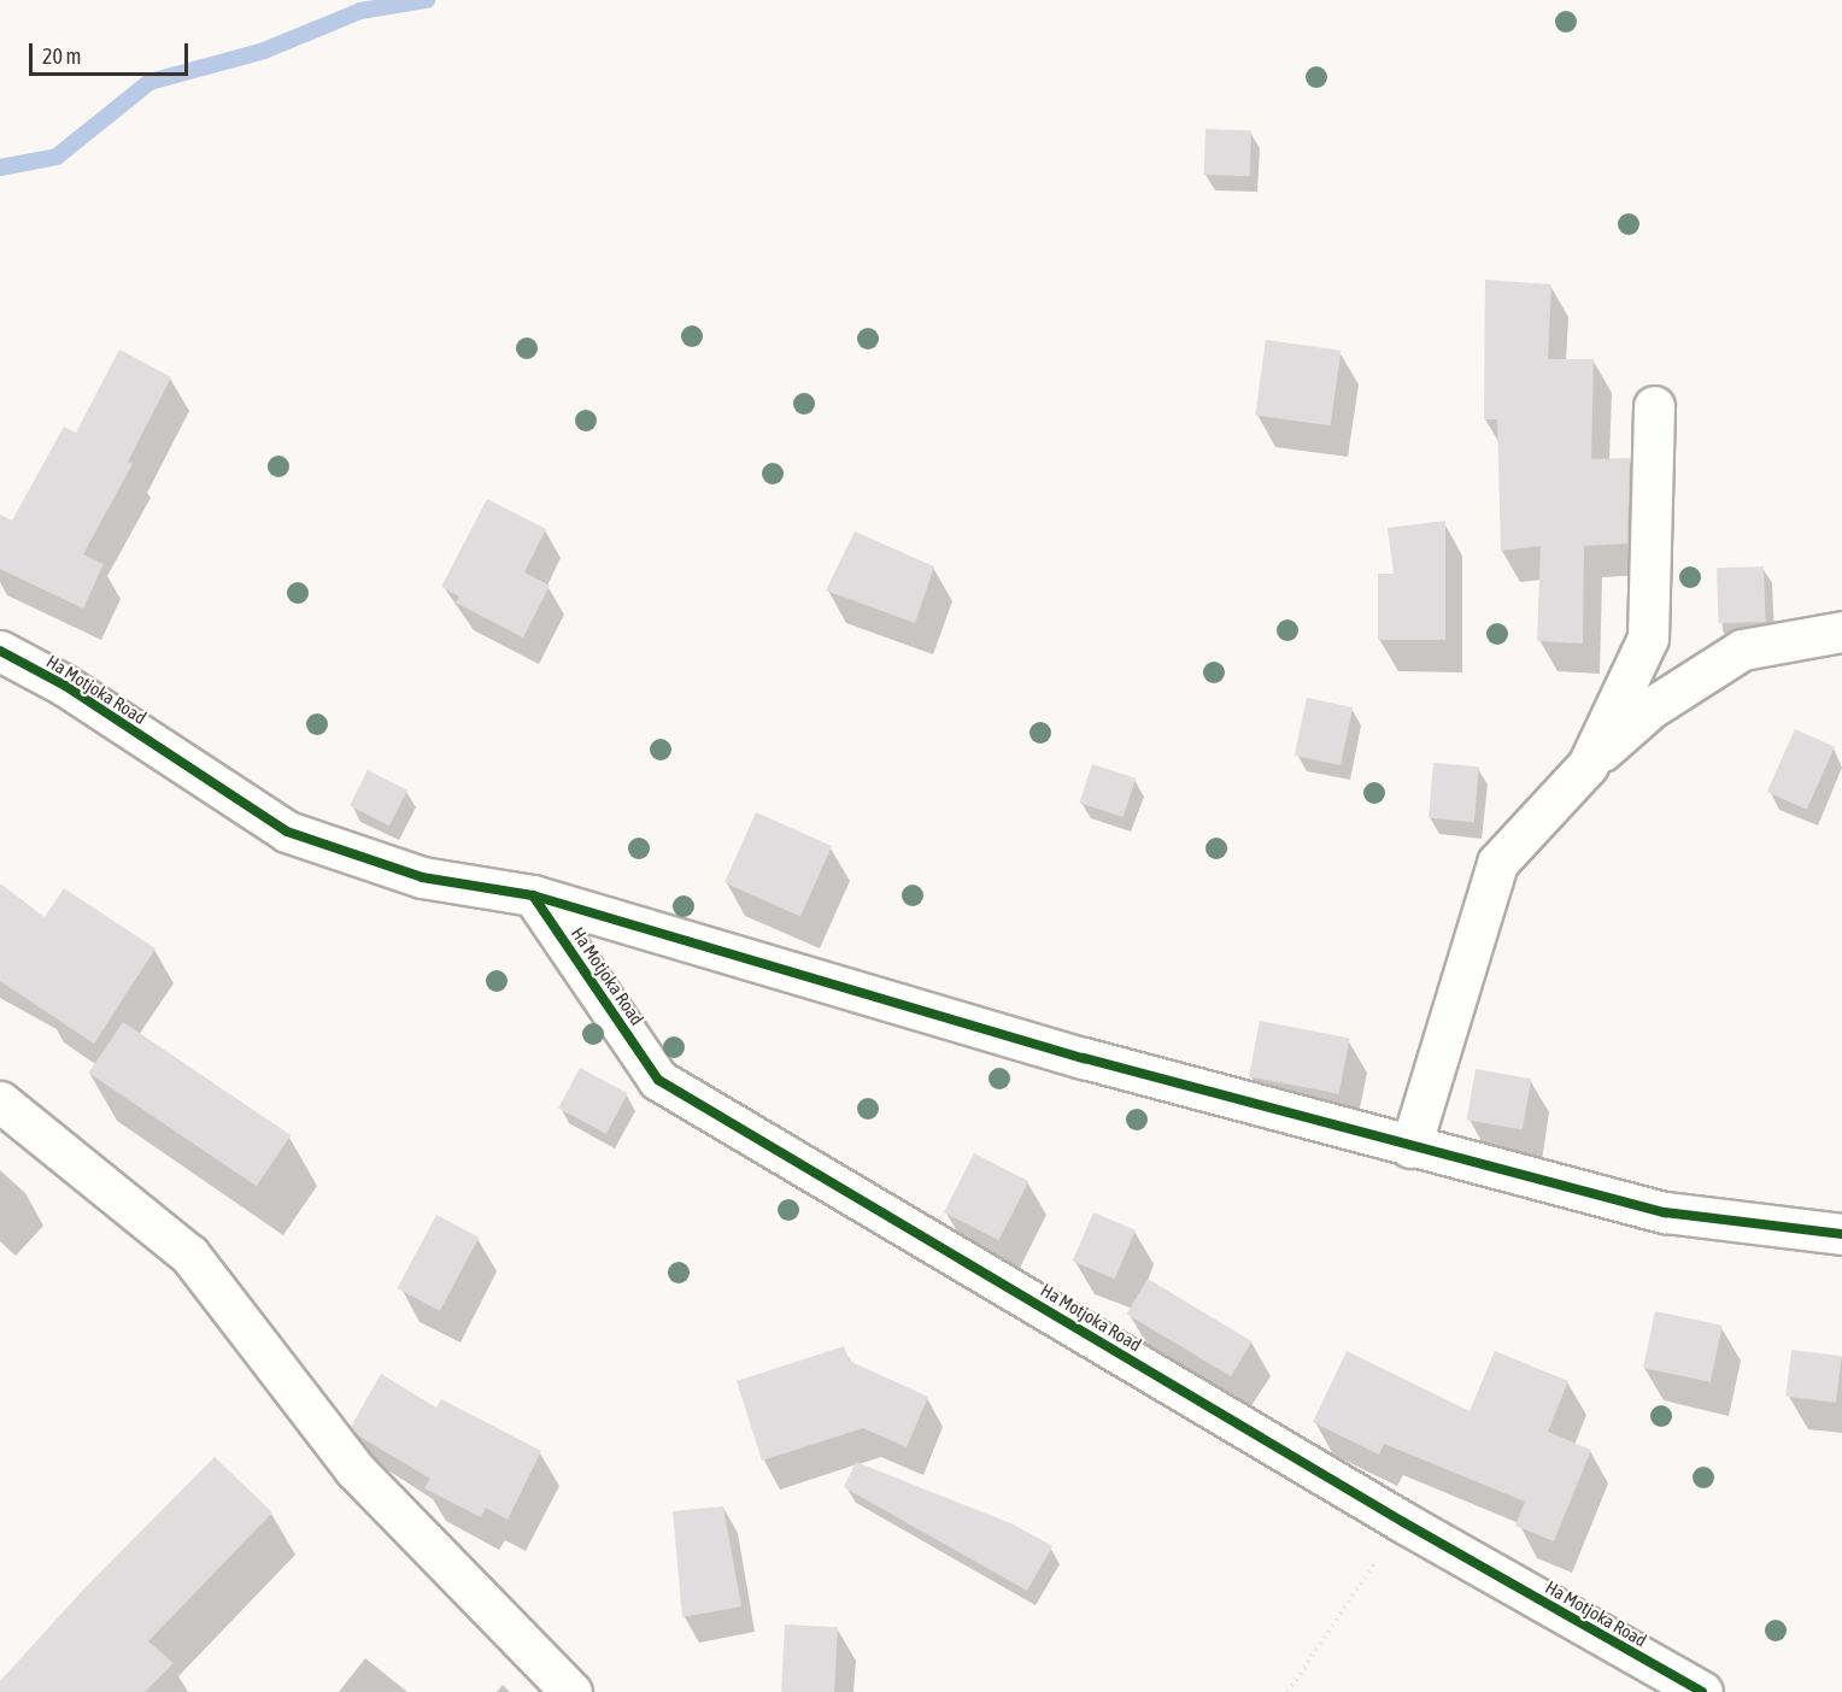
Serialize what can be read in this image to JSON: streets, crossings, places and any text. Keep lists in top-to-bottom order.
{
  "streets": {
    "street": ["Ha Motjoka Road"]
  },
  "scale_bar": "20 m"
}
